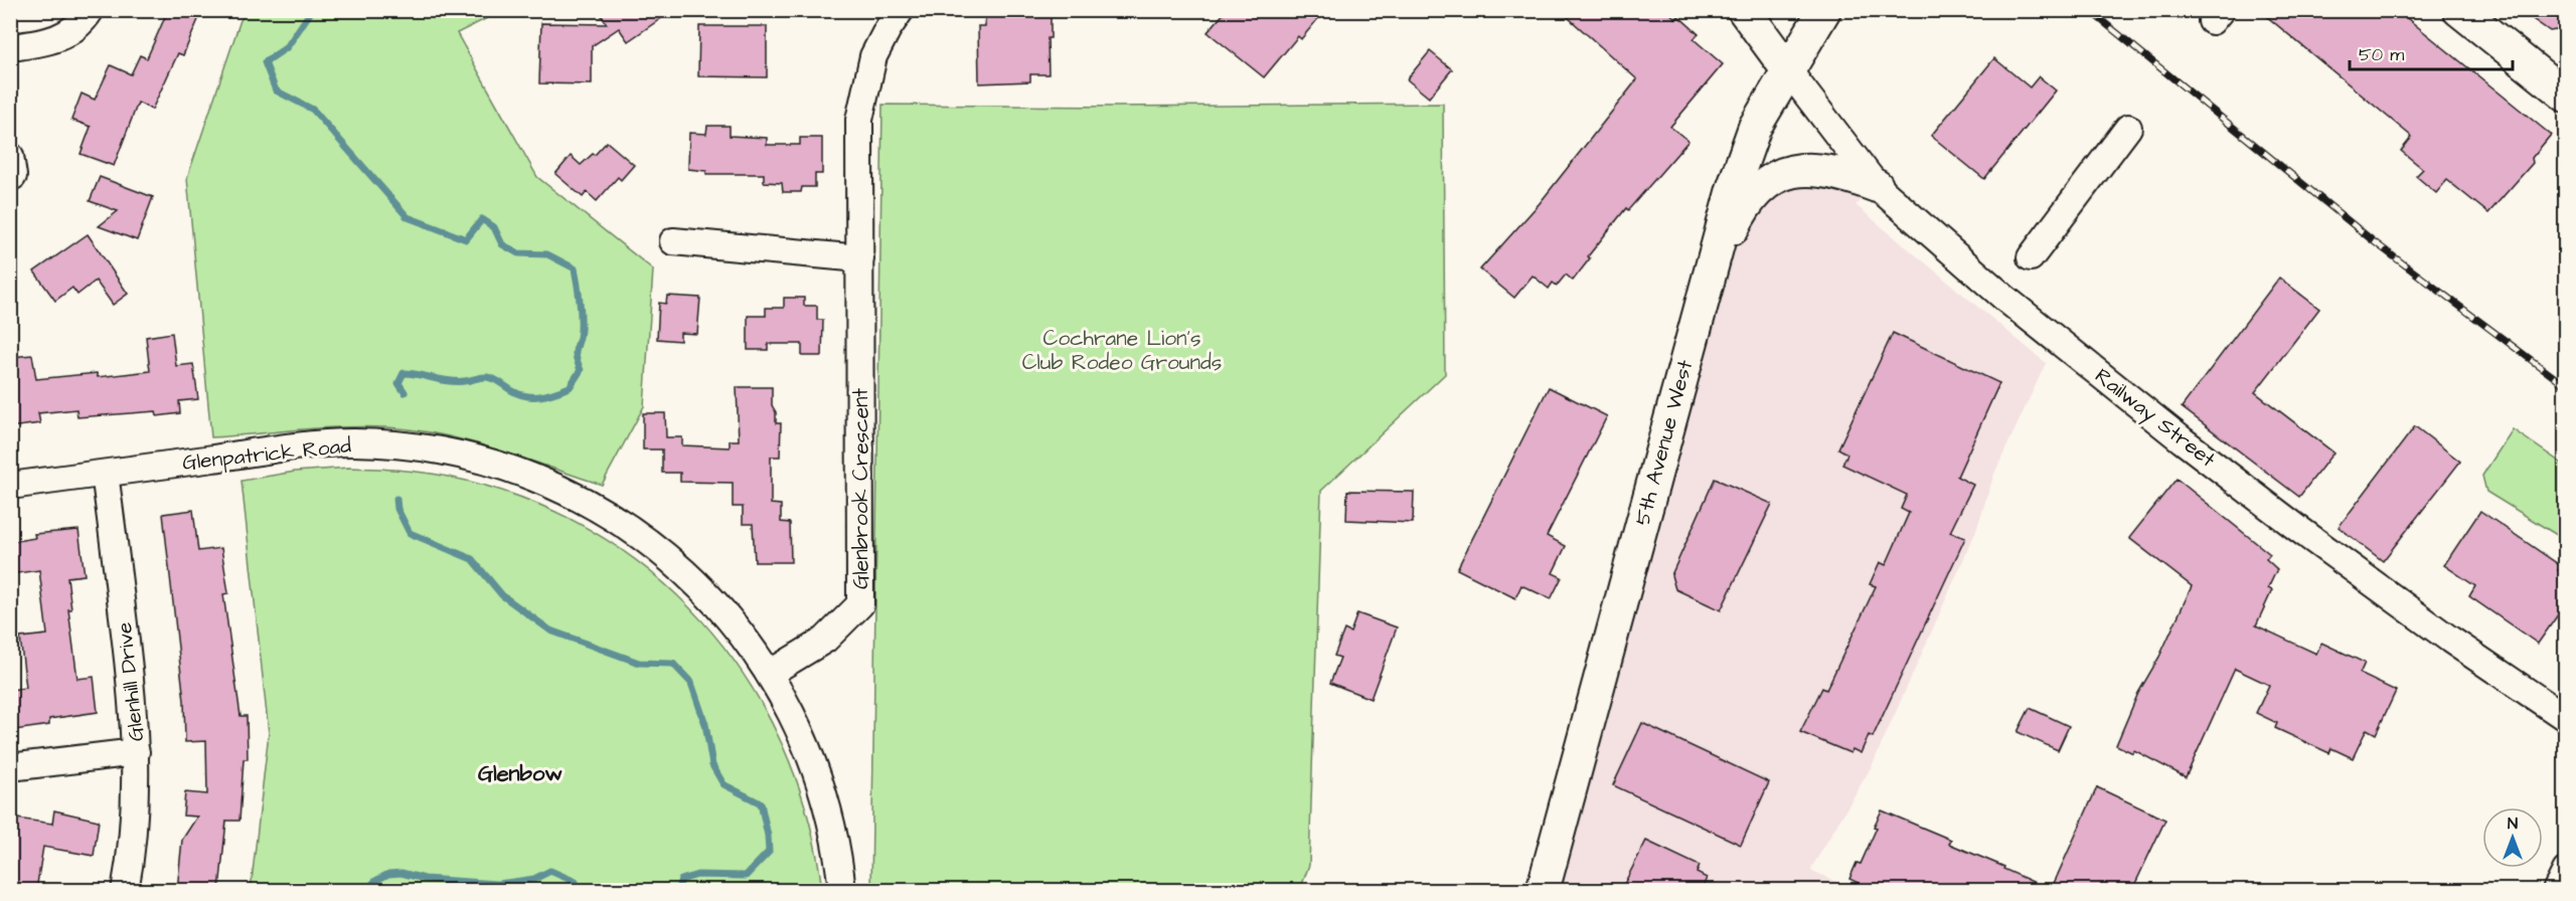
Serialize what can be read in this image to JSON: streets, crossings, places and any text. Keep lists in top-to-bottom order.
{
  "streets": {
    "street": [
      "Railway Street",
      "5th Avenue West",
      "Glenpatrick Road",
      "Glenbrook Crescent",
      "Glenhill Drive"
    ]
  },
  "crossings": [
    ["Railway Street", "5th Avenue West"],
    ["Glenpatrick Road", "Glenbrook Crescent"],
    ["Glenpatrick Road", "Glenhill Drive"]
  ],
  "districts": ["Glenbow"],
  "parks": ["Cochrane Lion's Club Rodeo Grounds"],
  "scale_bar": "50 m",
  "north": "top"
}
